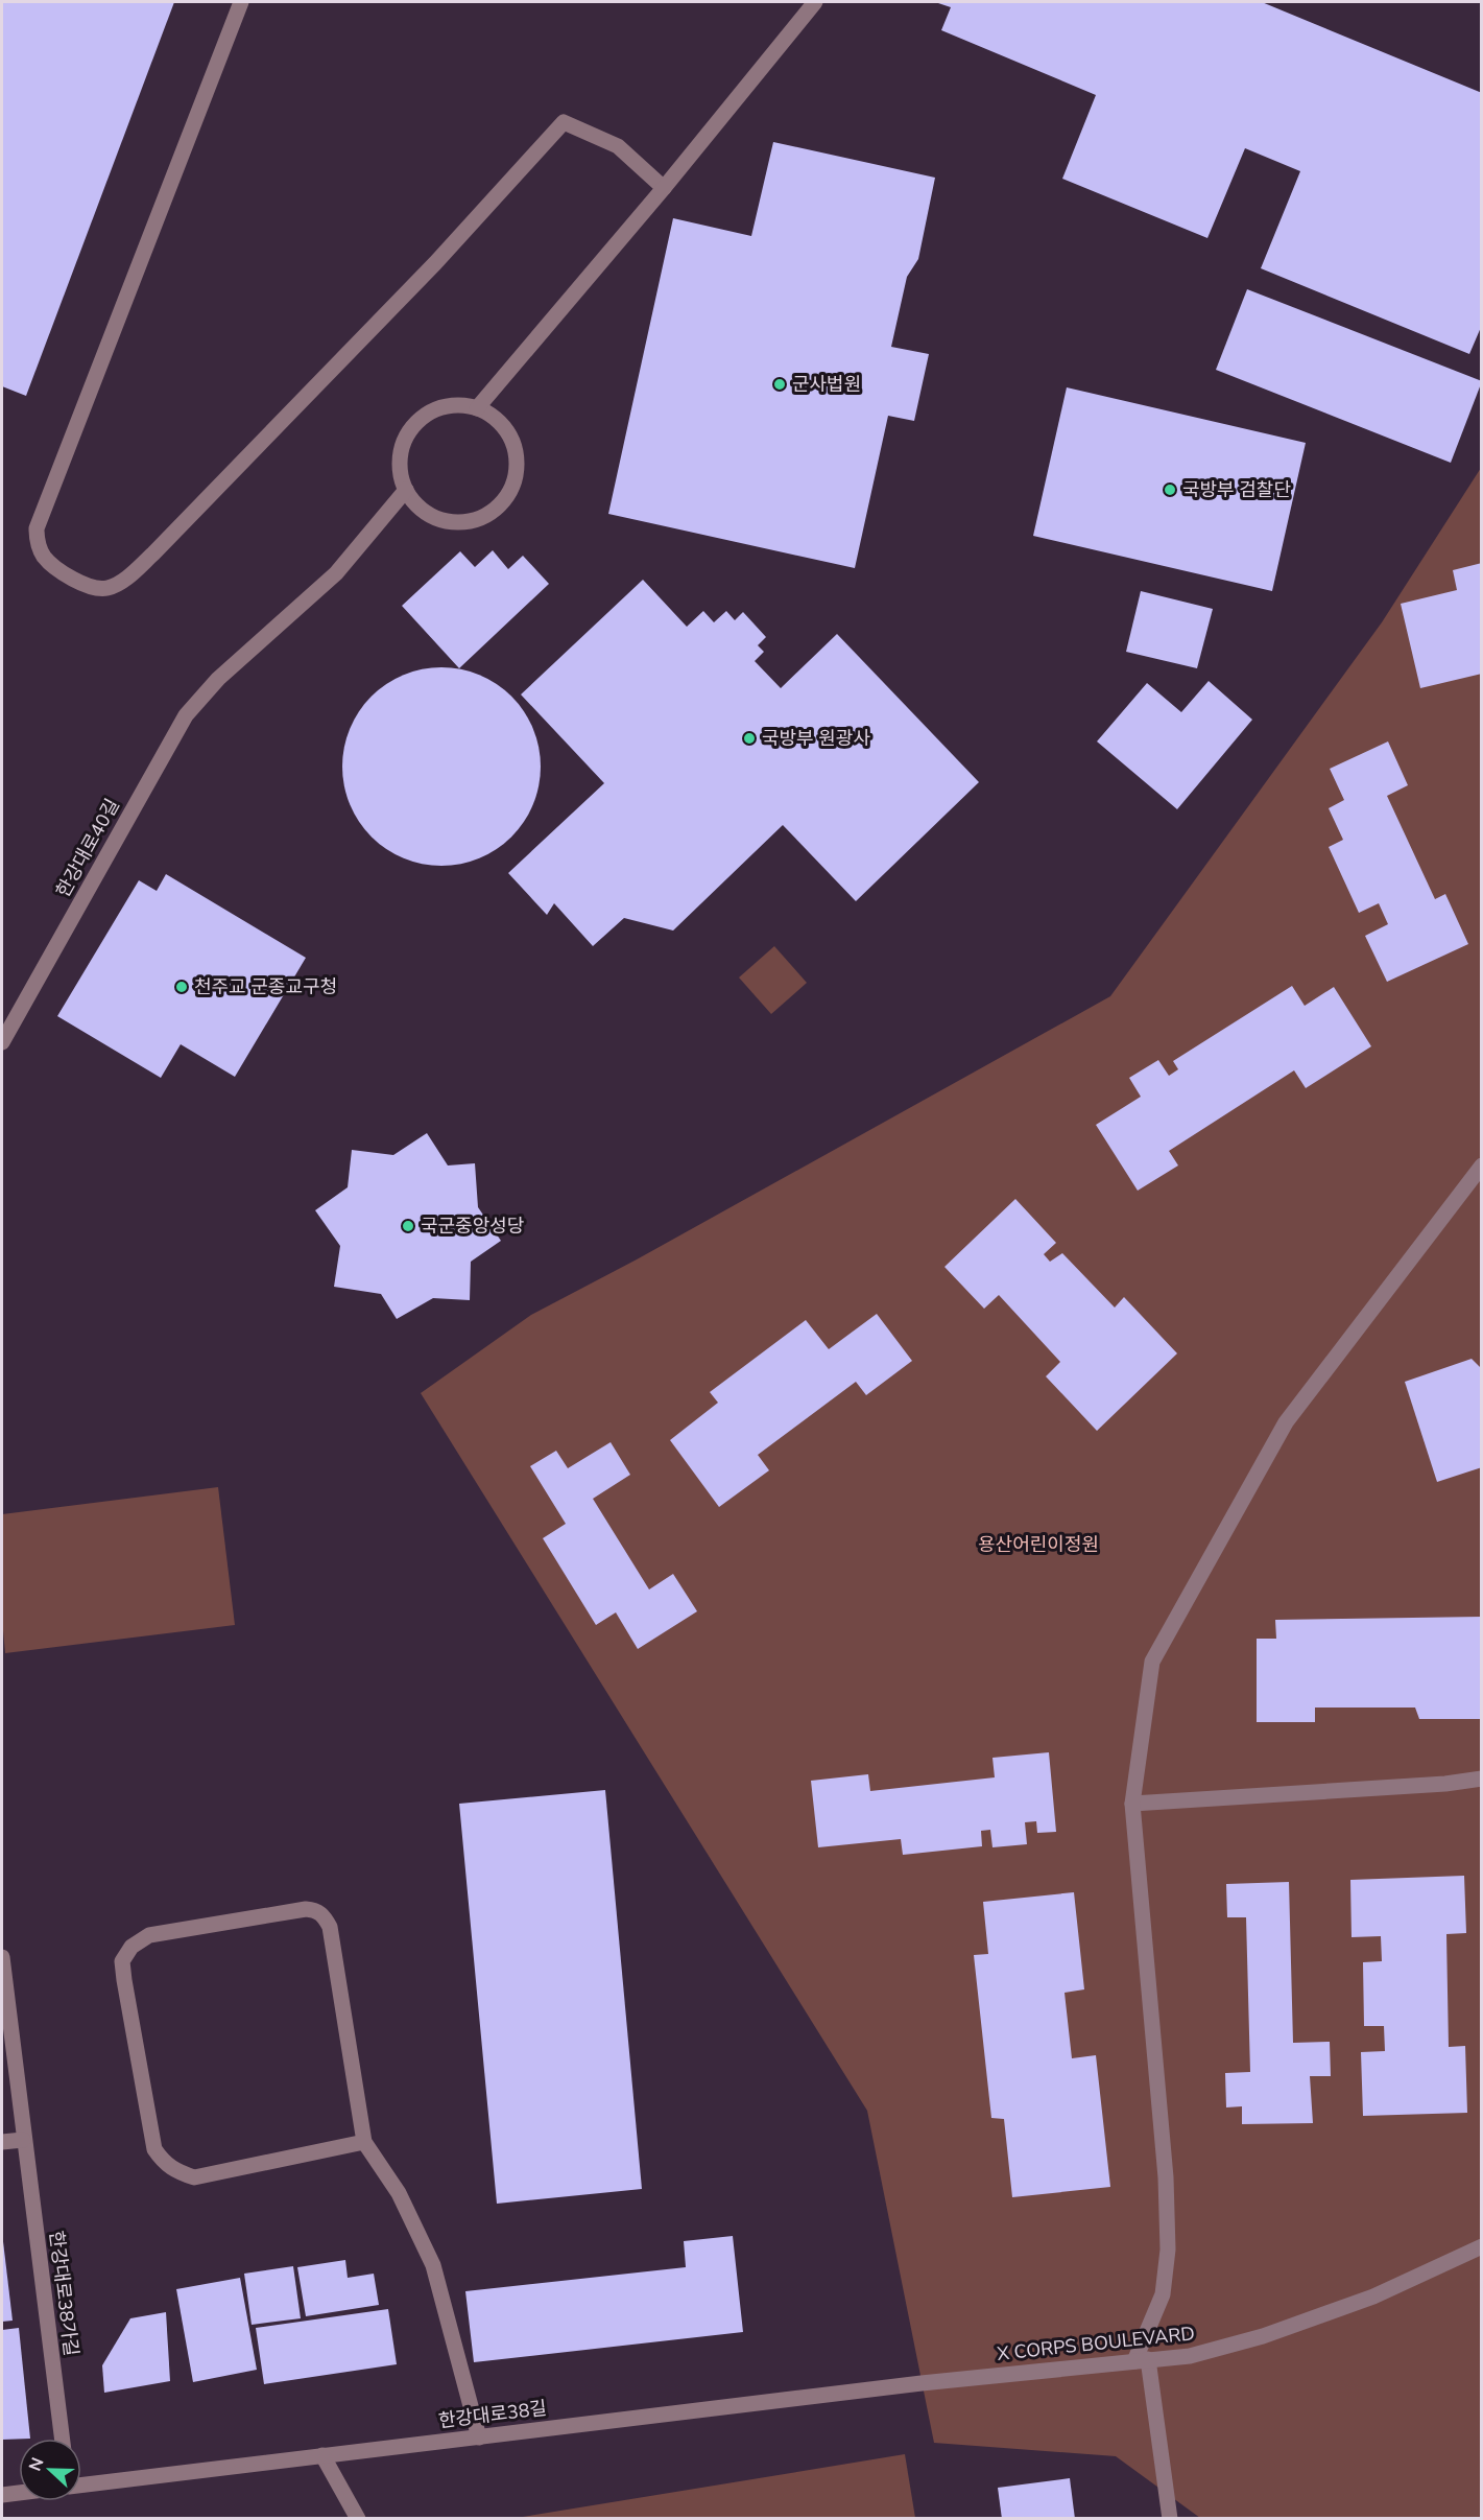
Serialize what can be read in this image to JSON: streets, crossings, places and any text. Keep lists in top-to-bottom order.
{
  "streets": {
    "street": [
      "한강대로40길",
      "한강대로38가길",
      "X CORPS BOULEVARD",
      "한강대로38길"
    ]
  },
  "crossings": [
    ["X CORPS BOULEVARD", "한강대로38길"]
  ],
  "parks": ["용산어린이정원"],
  "places": [
    "군사법원",
    "국방부 검찰단",
    "국방부 원광사",
    "천주교 군종교구청",
    "국군중앙성당"
  ],
  "north": "left"
}
